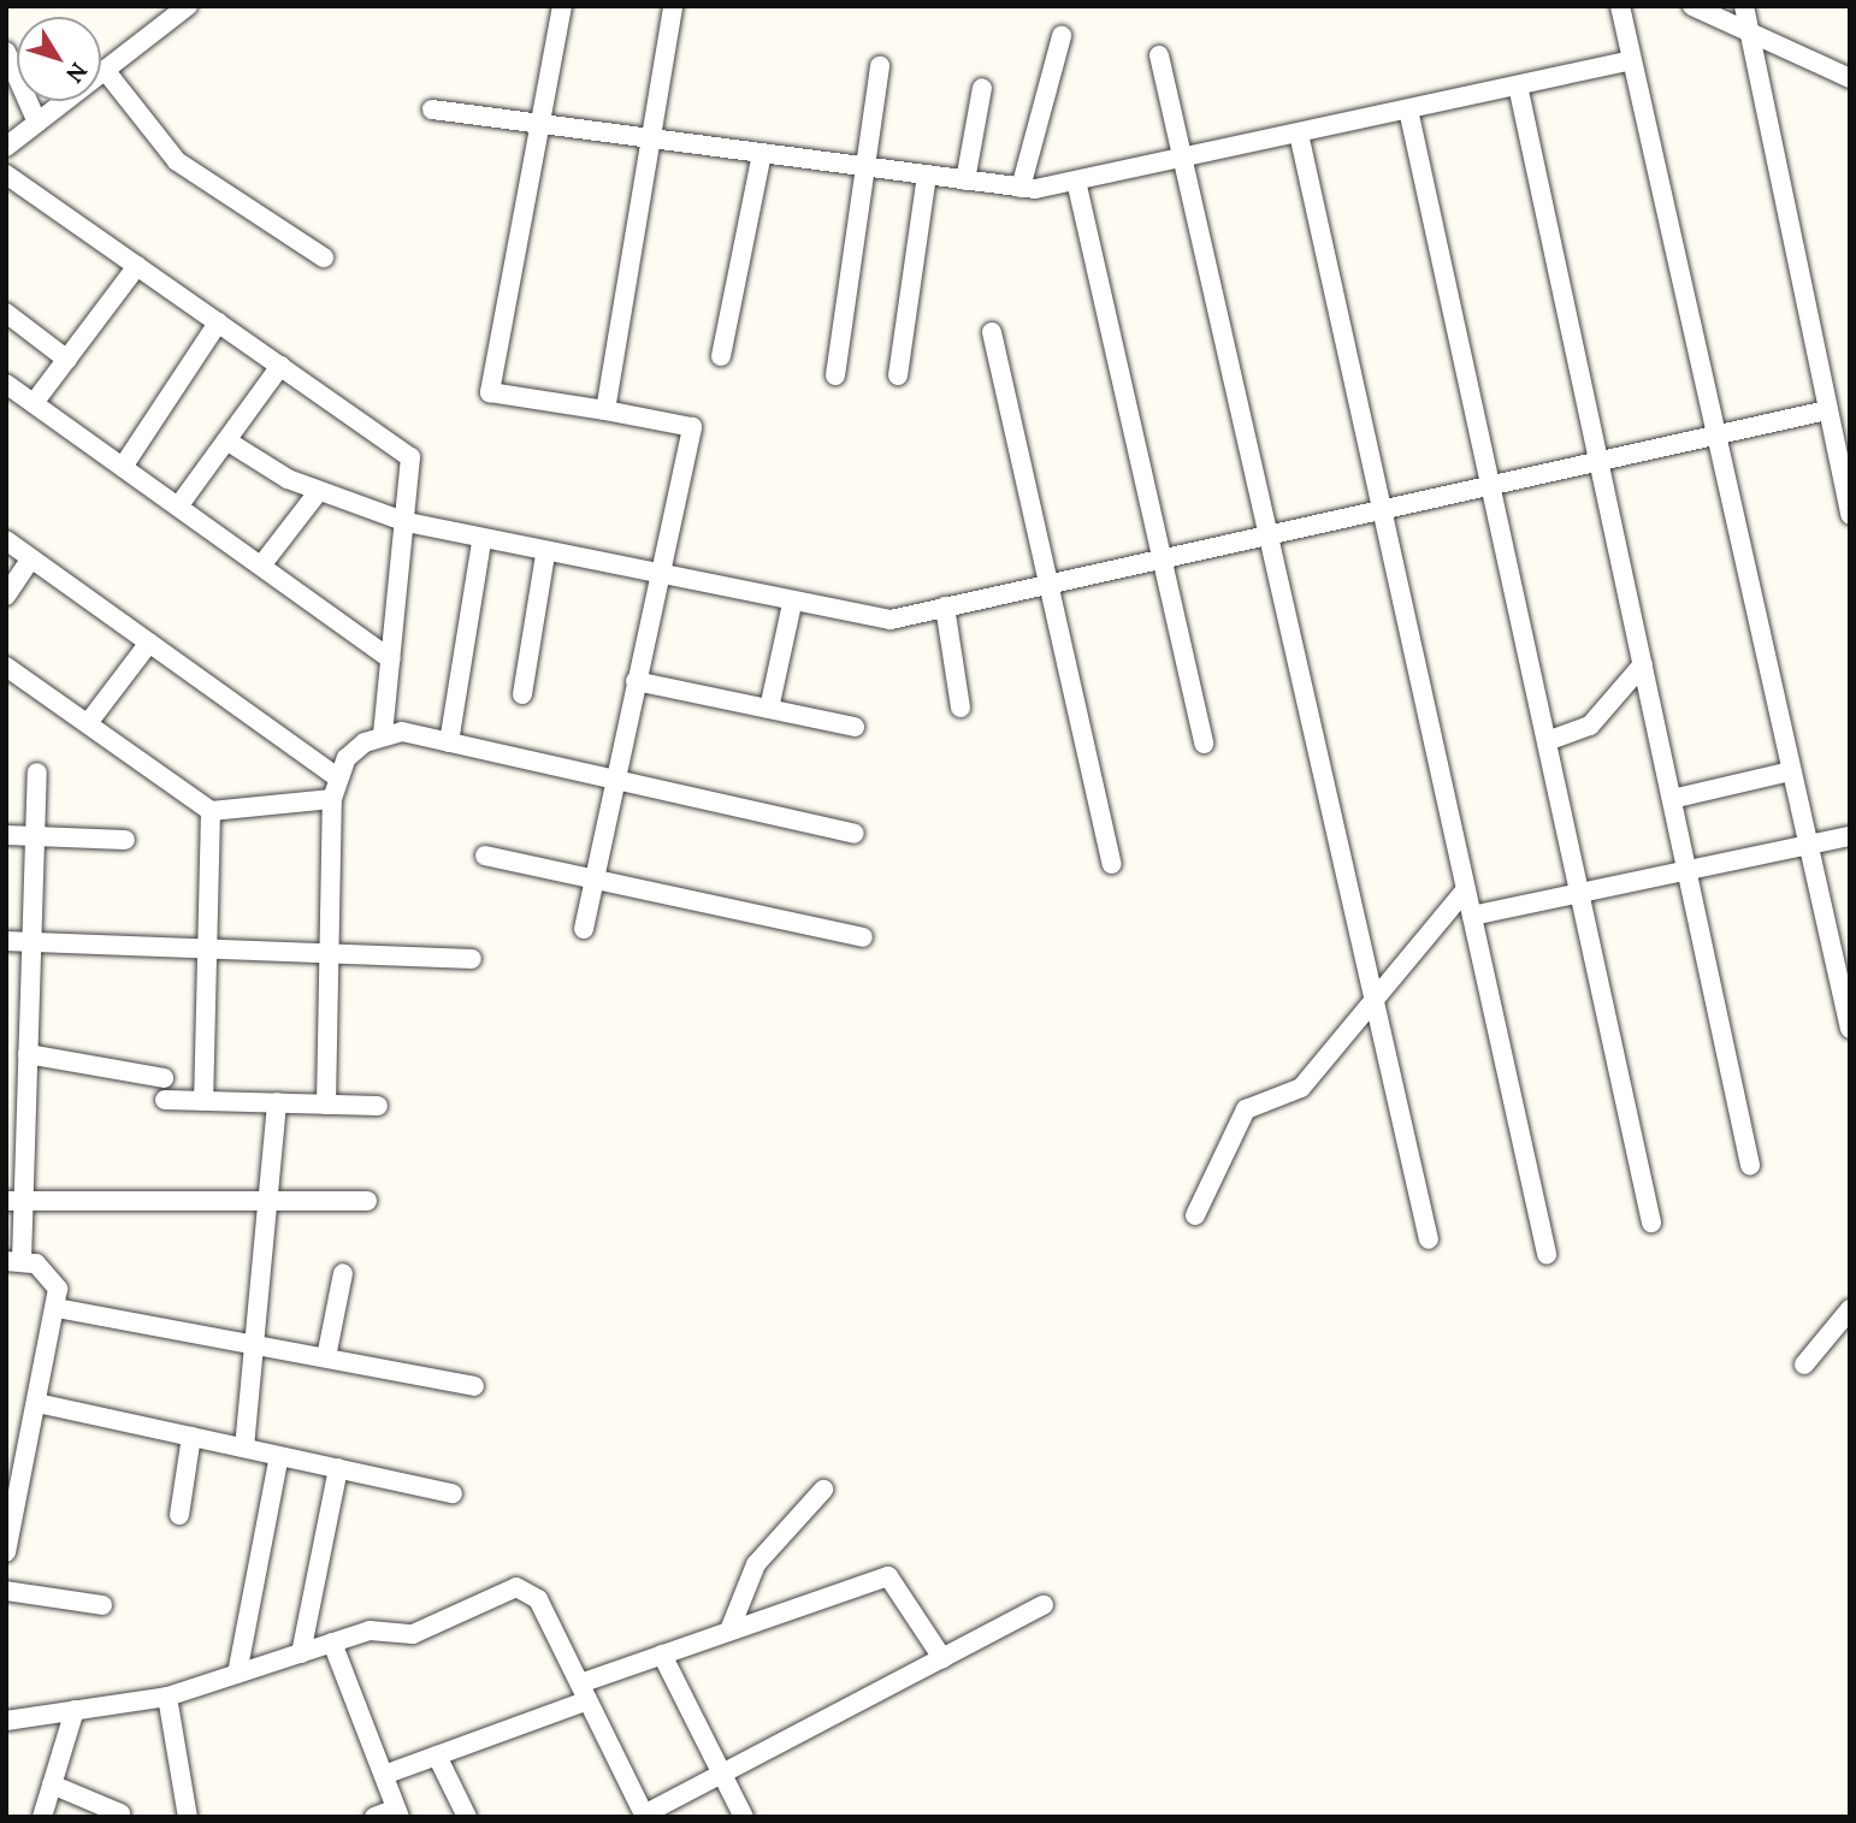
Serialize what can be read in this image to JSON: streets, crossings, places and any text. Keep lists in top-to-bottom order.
{
  "north": "bottom right"
}
